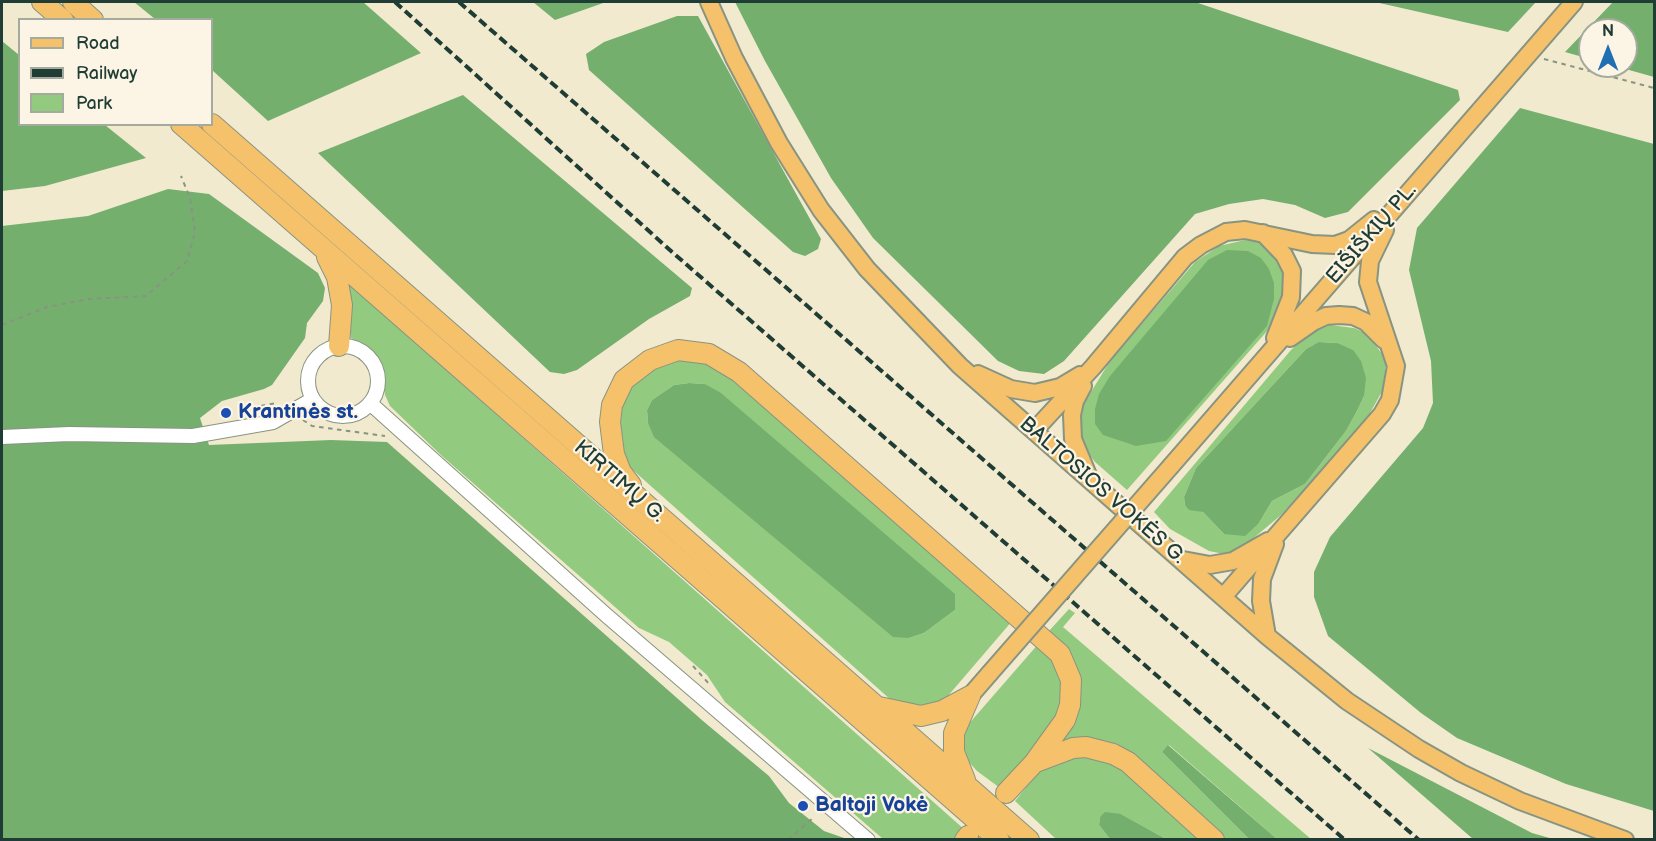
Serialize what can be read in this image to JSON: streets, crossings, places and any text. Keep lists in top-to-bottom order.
{
  "streets": {
    "highway": ["KIRTIMŲ G."],
    "main road": ["EIŠIŠKIŲ PL.", "BALTOSIOS VOKĖS G."]
  },
  "places": ["Krantinės st.", "Baltoji Vokė"],
  "legend": ["Road", "Railway", "Park"],
  "north": "top"
}
